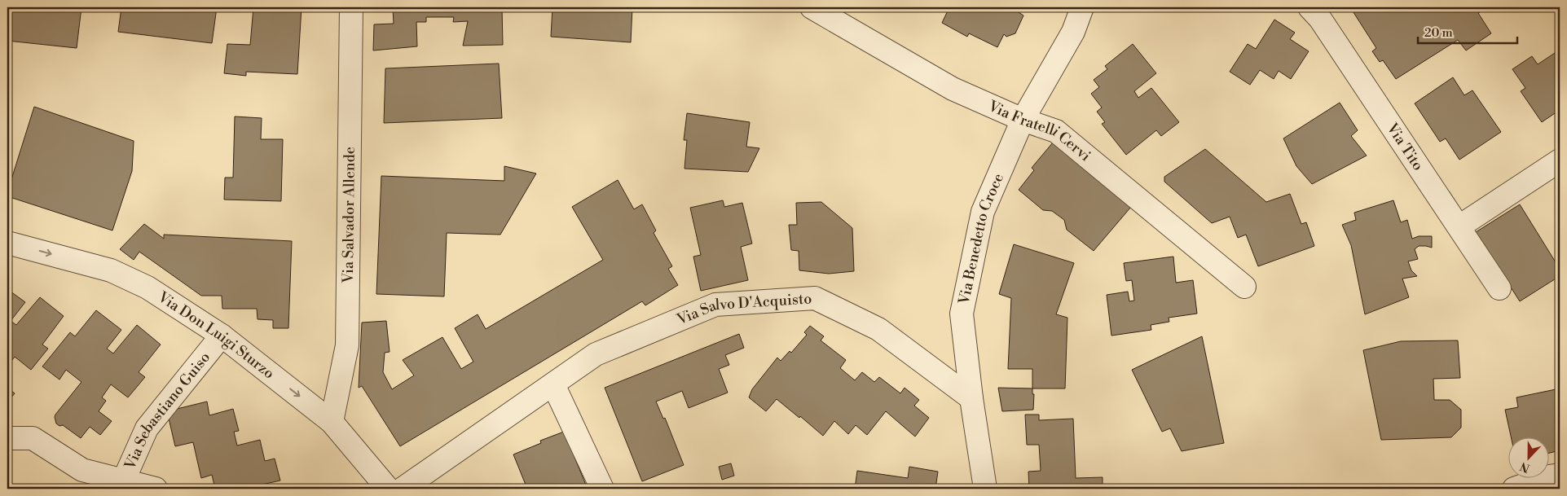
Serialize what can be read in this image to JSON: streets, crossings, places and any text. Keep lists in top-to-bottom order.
{
  "streets": {
    "street": [
      "Via Fratelli Cervi",
      "Via Tito",
      "Via Salvador Allende",
      "Via Benedetto Croce",
      "Via Salvo D'Acquisto",
      "Via Don Luigi Sturzo",
      "Via Sebastiano Guiso"
    ]
  },
  "crossings": [
    ["Via Fratelli Cervi", "Via Benedetto Croce"],
    ["Via Salvador Allende", "Via Don Luigi Sturzo"],
    ["Via Benedetto Croce", "Via Salvo D'Acquisto"],
    ["Via Don Luigi Sturzo", "Via Sebastiano Guiso"]
  ],
  "scale_bar": "20 m",
  "north": "bottom"
}
